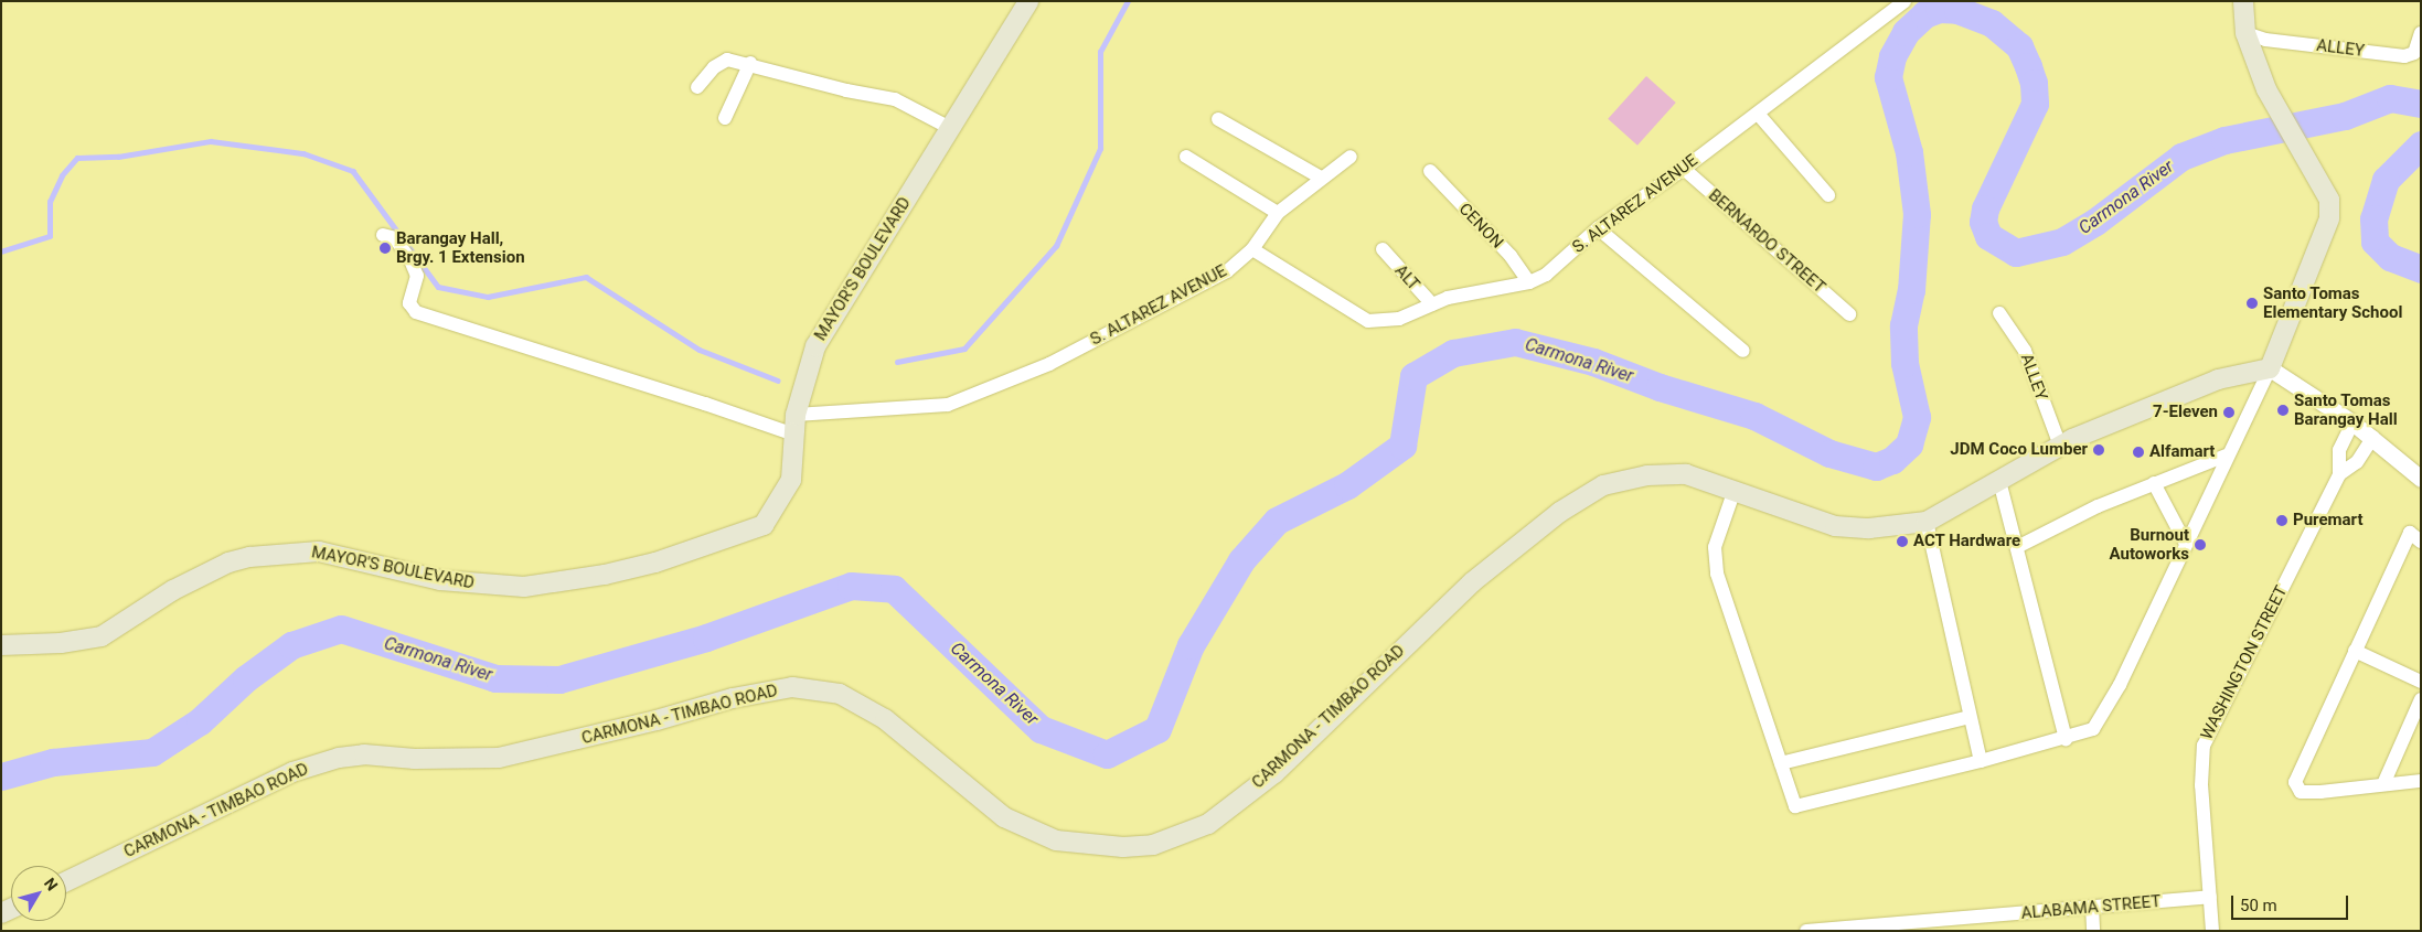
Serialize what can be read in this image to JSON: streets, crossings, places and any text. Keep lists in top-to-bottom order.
{
  "streets": {
    "main road": ["MAYOR'S BOULEVARD", "CARMONA - TIMBAO ROAD"],
    "street": [
      "ALLEY",
      "S. ALTAREZ AVENUE",
      "CENON",
      "BERNARDO STREET",
      "ALT",
      "WASHINGTON STREET",
      "ALABAMA STREET"
    ]
  },
  "crossings": [
    ["ALLEY", "CARMONA - TIMBAO ROAD"],
    ["S. ALTAREZ AVENUE", "CENON"],
    ["S. ALTAREZ AVENUE", "BERNARDO STREET"],
    ["S. ALTAREZ AVENUE", "MAYOR'S BOULEVARD"],
    ["S. ALTAREZ AVENUE", "ALT"],
    ["WASHINGTON STREET", "ALABAMA STREET"]
  ],
  "water": ["Carmona River"],
  "places": [
    "Barangay Hall, Brgy. 1 Extension",
    "Santo Tomas Elementary School",
    "Santo Tomas Barangay Hall",
    "7-Eleven",
    "JDM Coco Lumber",
    "Alfamart",
    "Puremart",
    "ACT Hardware",
    "Burnout Autoworks"
  ],
  "scale_bar": "50 m",
  "north": "top right"
}
